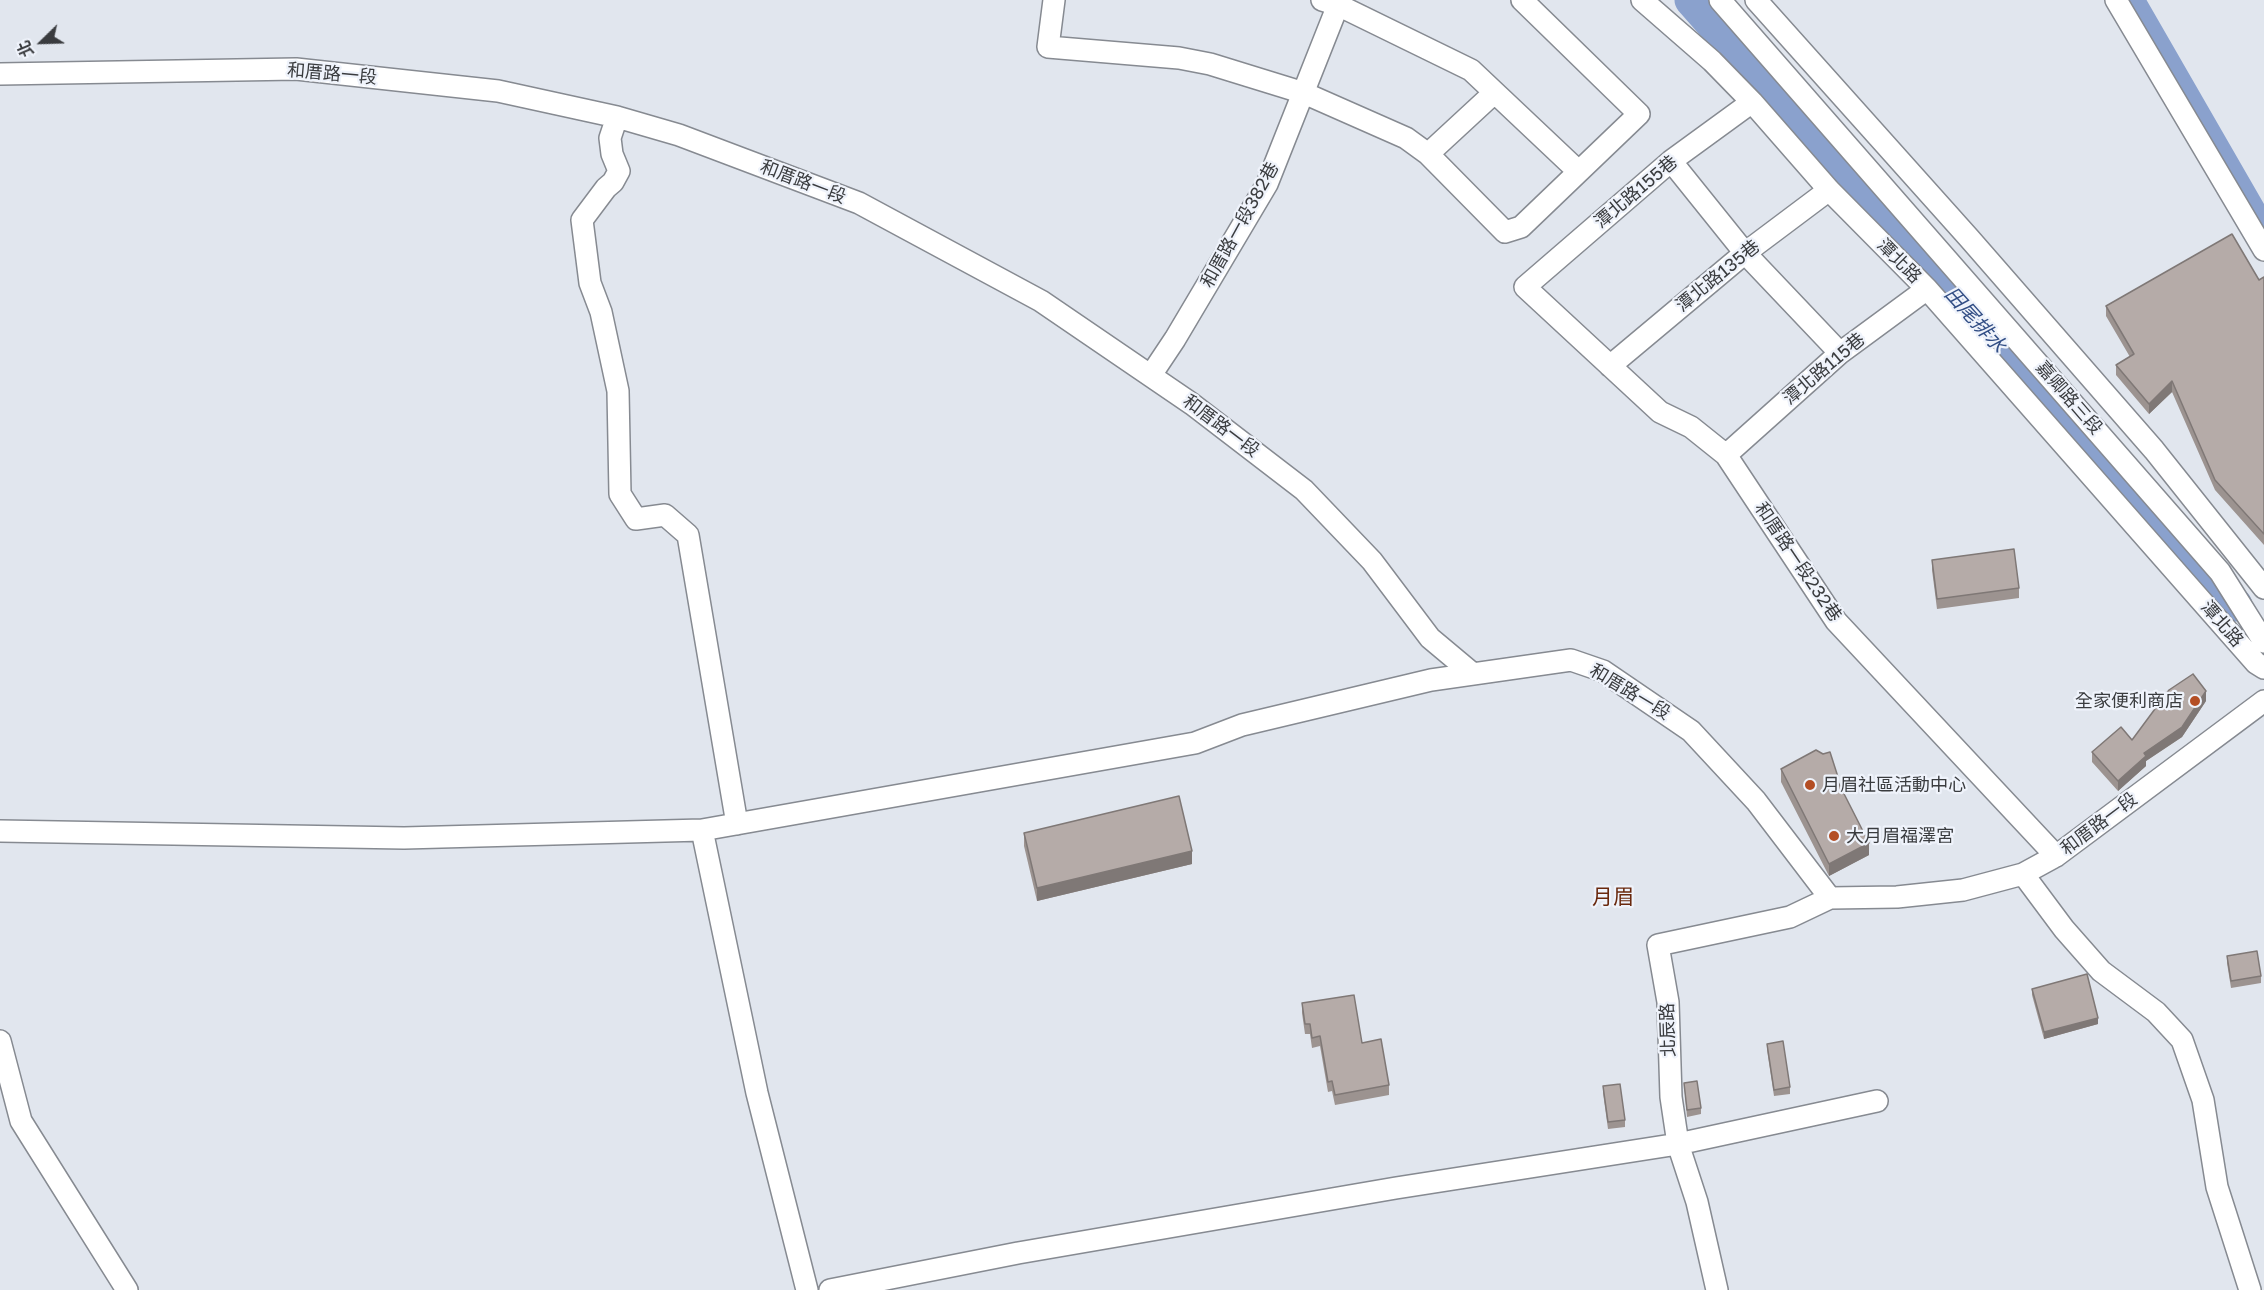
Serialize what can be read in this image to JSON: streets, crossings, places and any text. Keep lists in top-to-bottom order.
{
  "streets": {
    "street": [
      "和厝路一段",
      "潭北路155巷",
      "和厝路一段382巷",
      "潭北路",
      "潭北路135巷",
      "潭北路115巷",
      "嘉卿路三段",
      "和厝路一段232巷",
      "北辰路"
    ]
  },
  "crossings": [
    ["和厝路一段", "和厝路一段382巷"],
    ["和厝路一段", "和厝路一段232巷"],
    ["和厝路一段", "北辰路"],
    ["潭北路155巷", "潭北路"],
    ["潭北路155巷", "和厝路一段232巷"],
    ["潭北路", "潭北路135巷"],
    ["潭北路", "潭北路115巷"],
    ["潭北路135巷", "和厝路一段232巷"],
    ["潭北路115巷", "和厝路一段232巷"]
  ],
  "districts": ["月眉"],
  "water": ["田尾排水"],
  "places": ["全家便利商店", "月眉社區活動中心", "大月眉福澤宮"],
  "north": "bottom left"
}
